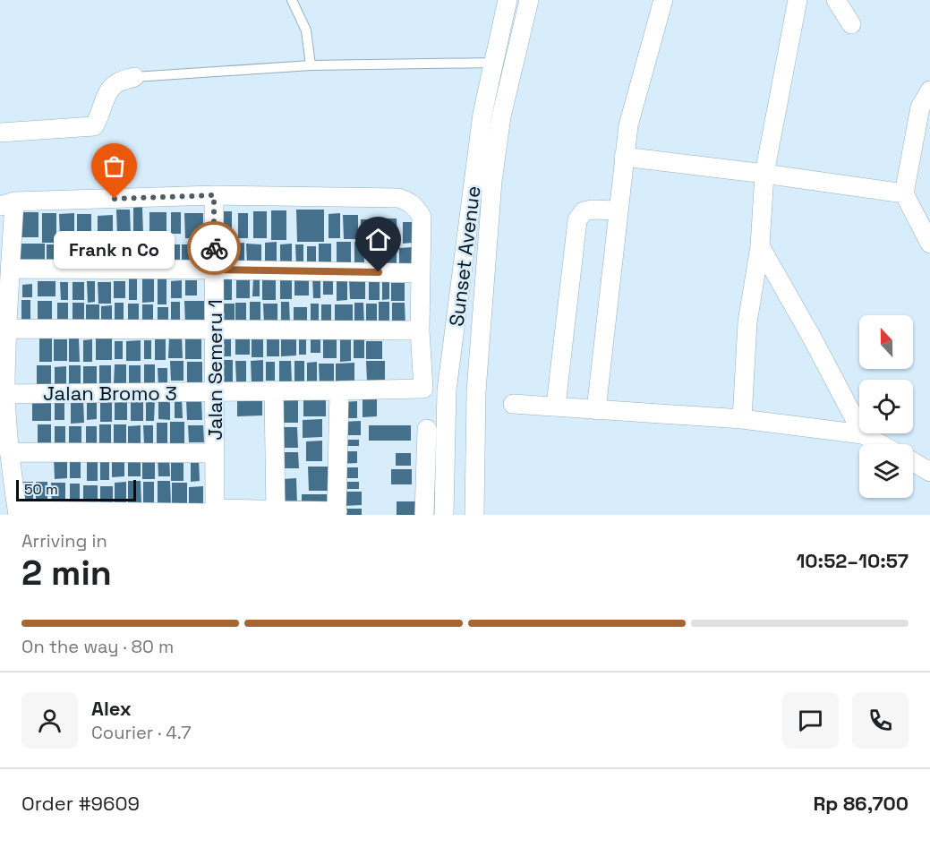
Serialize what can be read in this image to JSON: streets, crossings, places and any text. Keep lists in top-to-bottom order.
{
  "streets": {
    "street": ["Sunset Avenue", "Jalan Semeru 1", "Jalan Bromo 3"]
  },
  "crossings": [
    ["Jalan Semeru 1", "Jalan Bromo 3"]
  ],
  "places": ["Frank n Co"],
  "scale_bar": "50 m",
  "north": "top",
  "page": {
    "bubble": "Frank n Co",
    "scale": "50 m",
    "heading": ["2 min", "Arriving in", "10:52–10:57"],
    "panel": [
      "Alex",
      "Courier · 4.7",
      "Order #9609",
      "Rp 86,700"
    ],
    "bar": "On the way · 80 m"
  }
}
